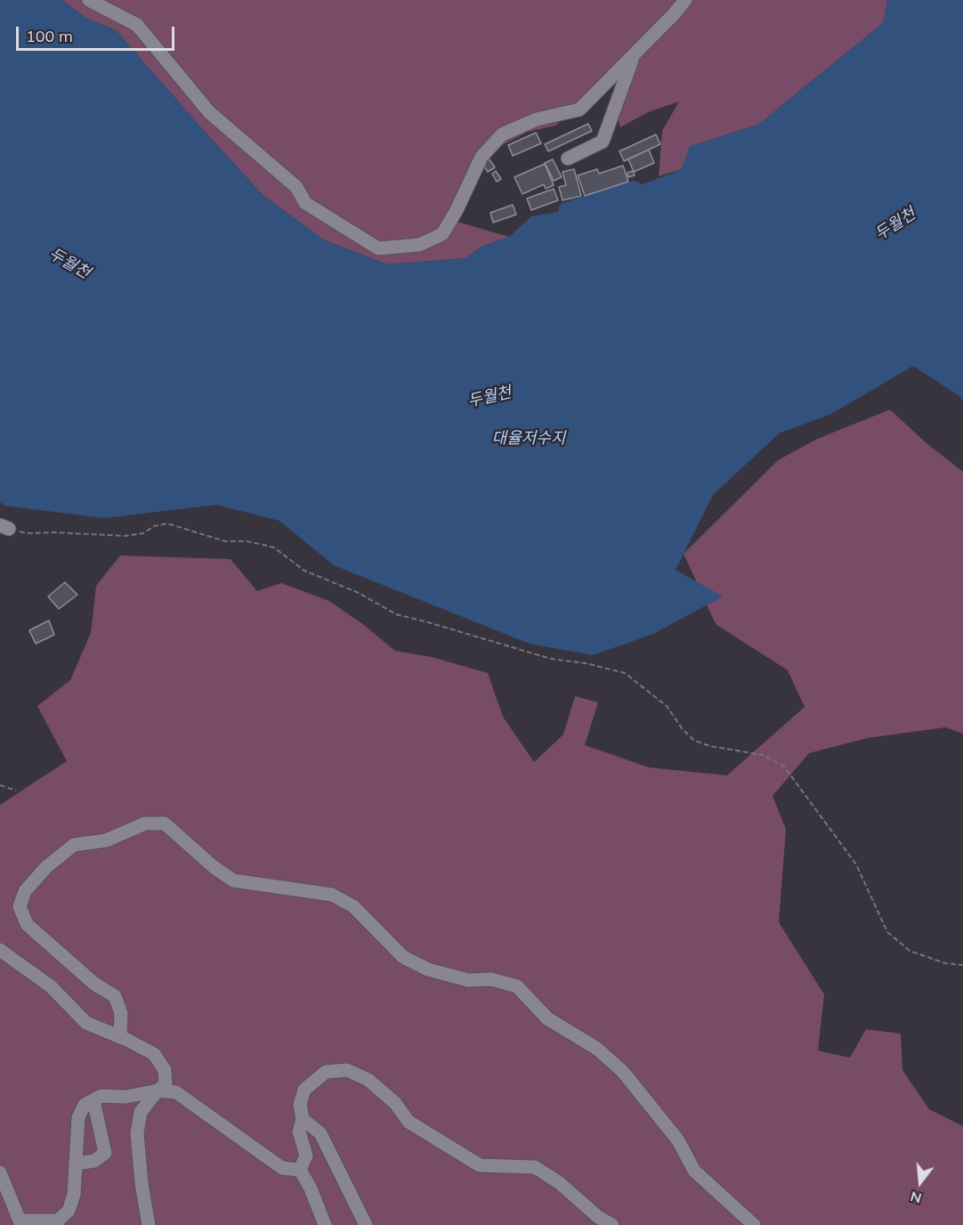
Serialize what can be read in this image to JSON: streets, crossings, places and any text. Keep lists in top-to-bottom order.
{
  "water": ["두월천", "대율저수지"],
  "scale_bar": "100 m",
  "north": "bottom"
}
